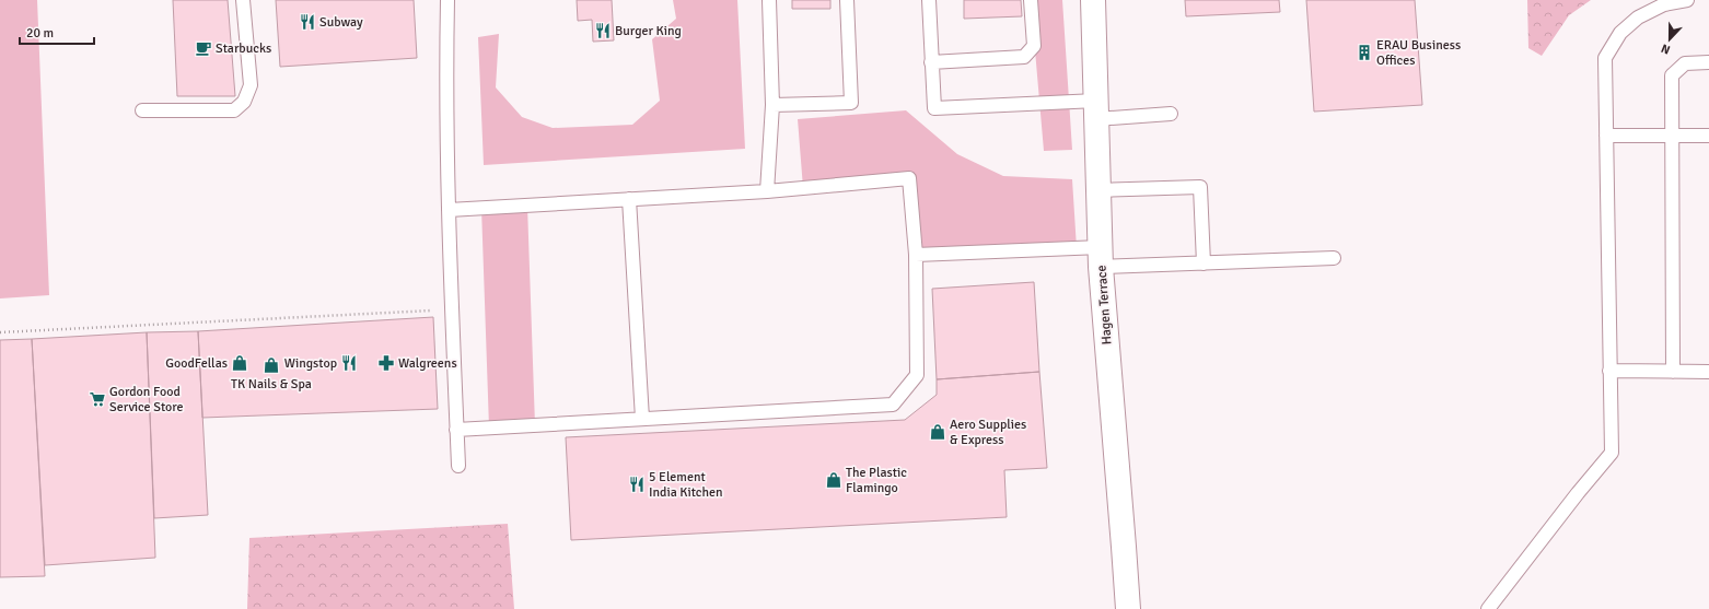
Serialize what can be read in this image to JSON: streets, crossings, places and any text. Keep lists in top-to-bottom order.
{
  "streets": {
    "street": ["Hagen Terrace"]
  },
  "places": {
    "restaurant": [
      "Subway",
      "Burger King",
      "Wingstop",
      "5 Element India Kitchen"
    ],
    "cafe": ["Starbucks"],
    "building": ["ERAU Business Offices"],
    "shop": [
      "GoodFellas",
      "TK Nails & Spa",
      "Aero Supplies & Express",
      "The Plastic Flamingo"
    ],
    "pharmacy": ["Walgreens"],
    "supermarket": ["Gordon Food Service Store"]
  },
  "scale_bar": "20 m",
  "north": "bottom"
}
